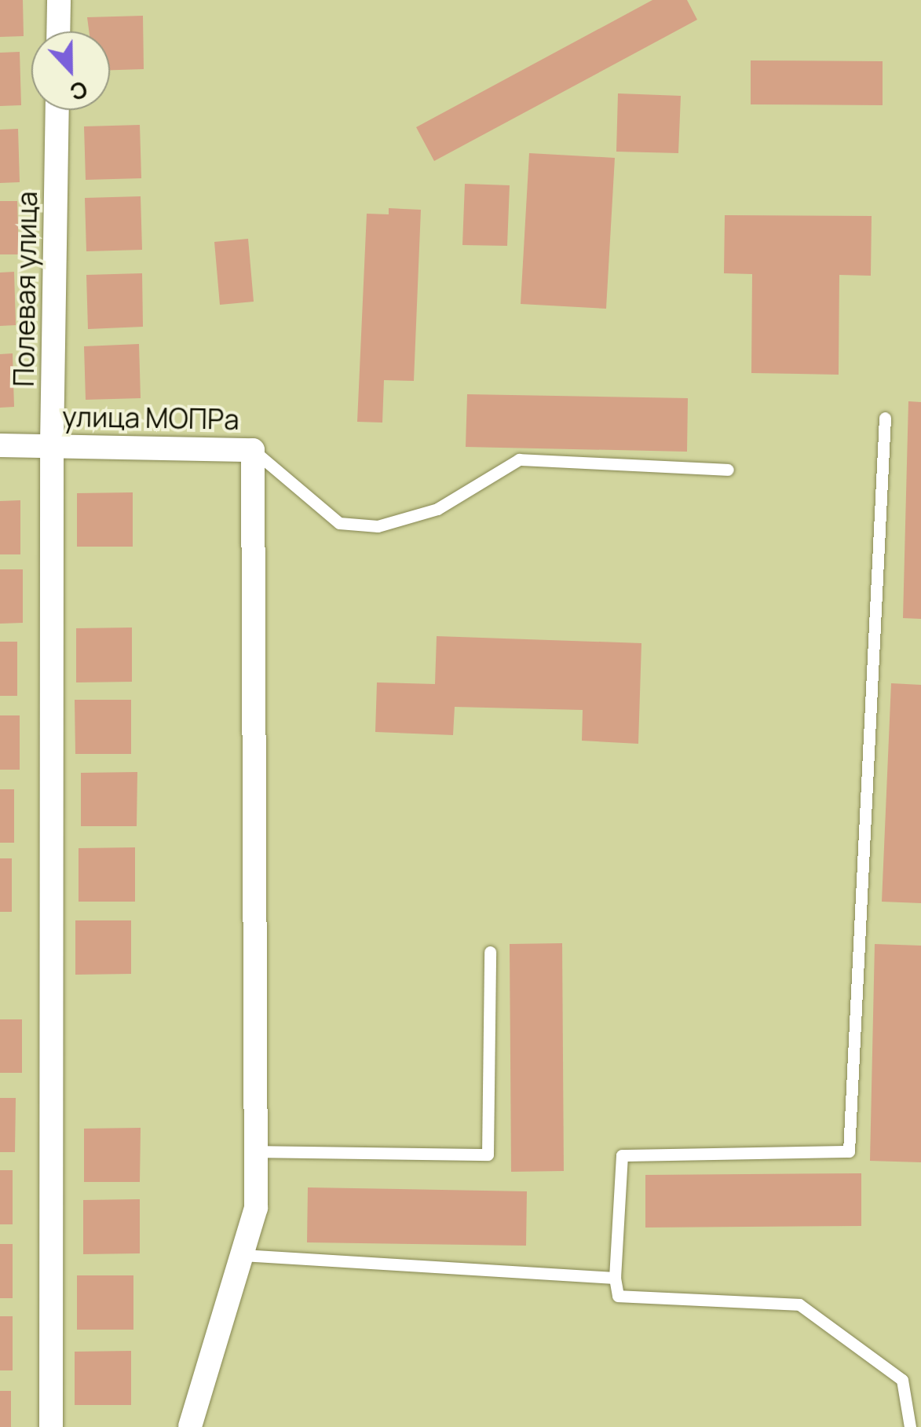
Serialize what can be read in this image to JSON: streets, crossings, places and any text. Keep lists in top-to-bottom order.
{
  "streets": {
    "street": ["Полевая улица", "улица МОПРа"]
  },
  "crossings": [
    ["Полевая улица", "улица МОПРа"]
  ],
  "north": "bottom"
}
